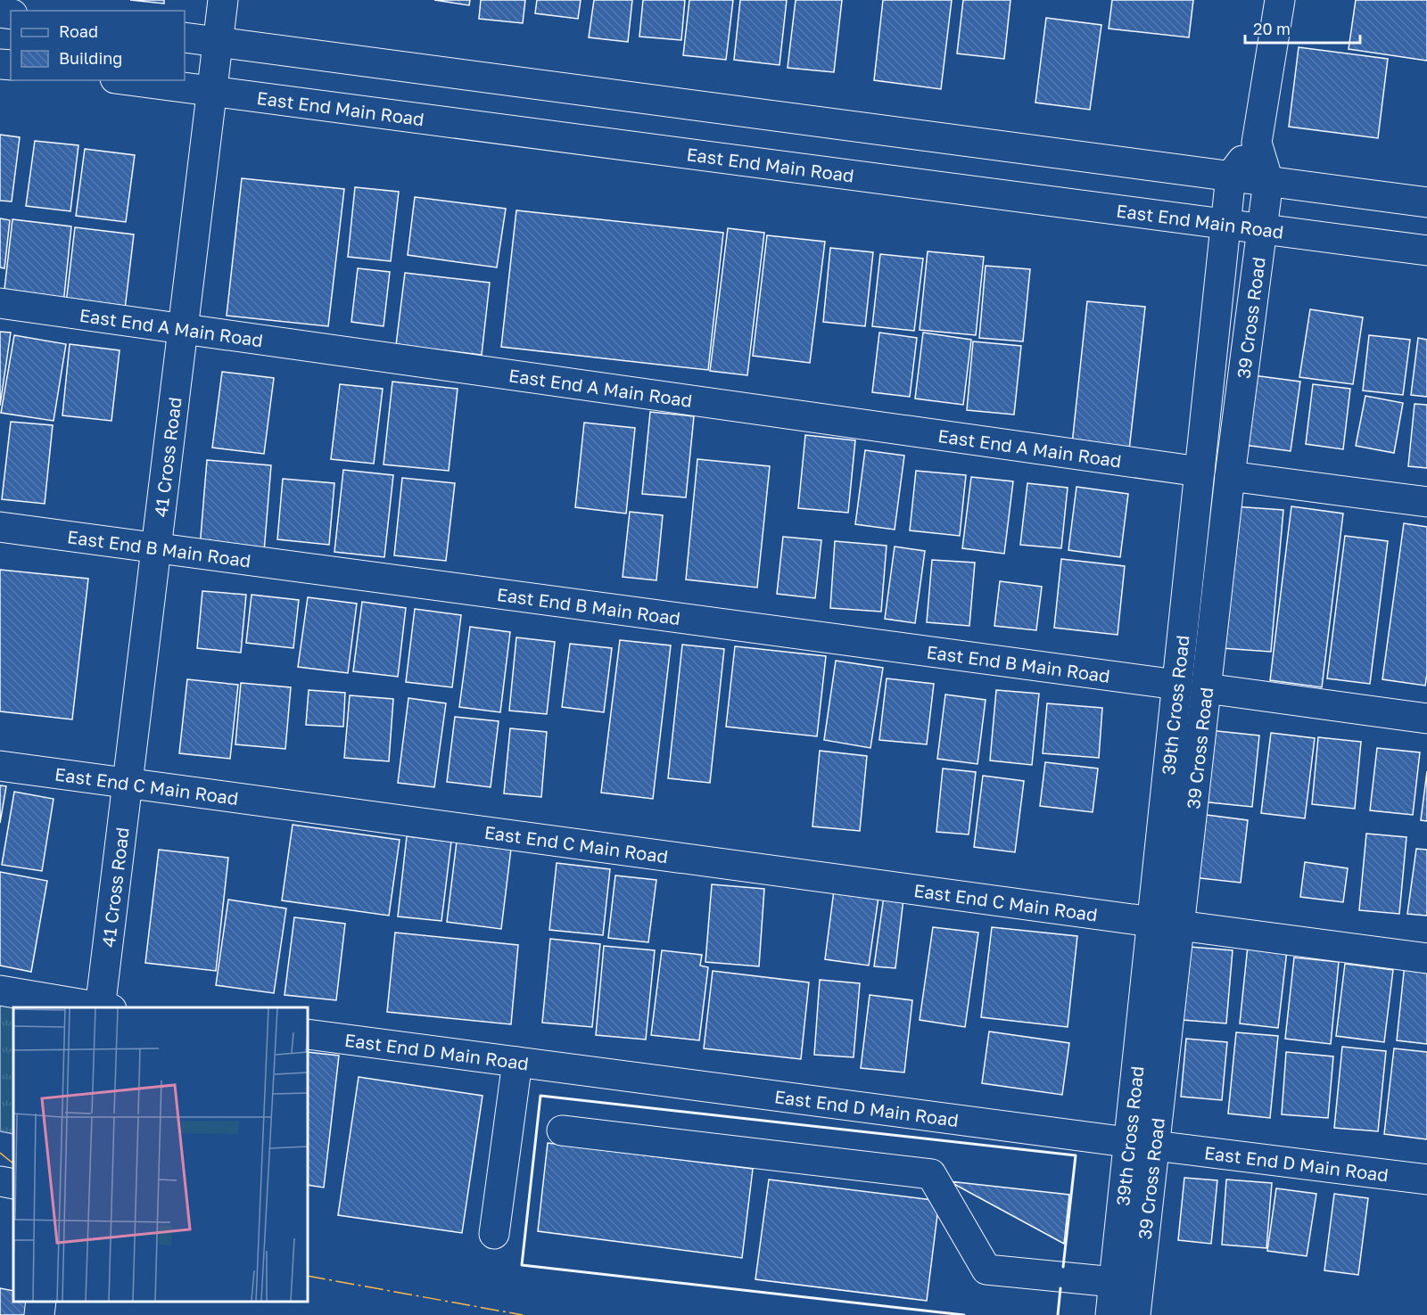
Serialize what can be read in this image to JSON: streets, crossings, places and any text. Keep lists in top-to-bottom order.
{
  "streets": {
    "street": [
      "East End Main Road",
      "39 Cross Road",
      "East End A Main Road",
      "41 Cross Road",
      "East End B Main Road",
      "39th Cross Road",
      "East End C Main Road",
      "East End D Main Road"
    ]
  },
  "crossings": [
    ["East End Main Road", "39 Cross Road"],
    ["East End Main Road", "41 Cross Road"],
    ["East End Main Road", "39th Cross Road"],
    ["39 Cross Road", "39th Cross Road"],
    ["39 Cross Road", "East End C Main Road"],
    ["39 Cross Road", "East End D Main Road"],
    ["East End A Main Road", "41 Cross Road"],
    ["East End A Main Road", "39th Cross Road"],
    ["41 Cross Road", "East End B Main Road"],
    ["41 Cross Road", "East End C Main Road"],
    ["East End B Main Road", "39th Cross Road"],
    ["39th Cross Road", "East End C Main Road"],
    ["39th Cross Road", "East End D Main Road"]
  ],
  "legend": ["Road", "Building"],
  "scale_bar": "20 m"
}
